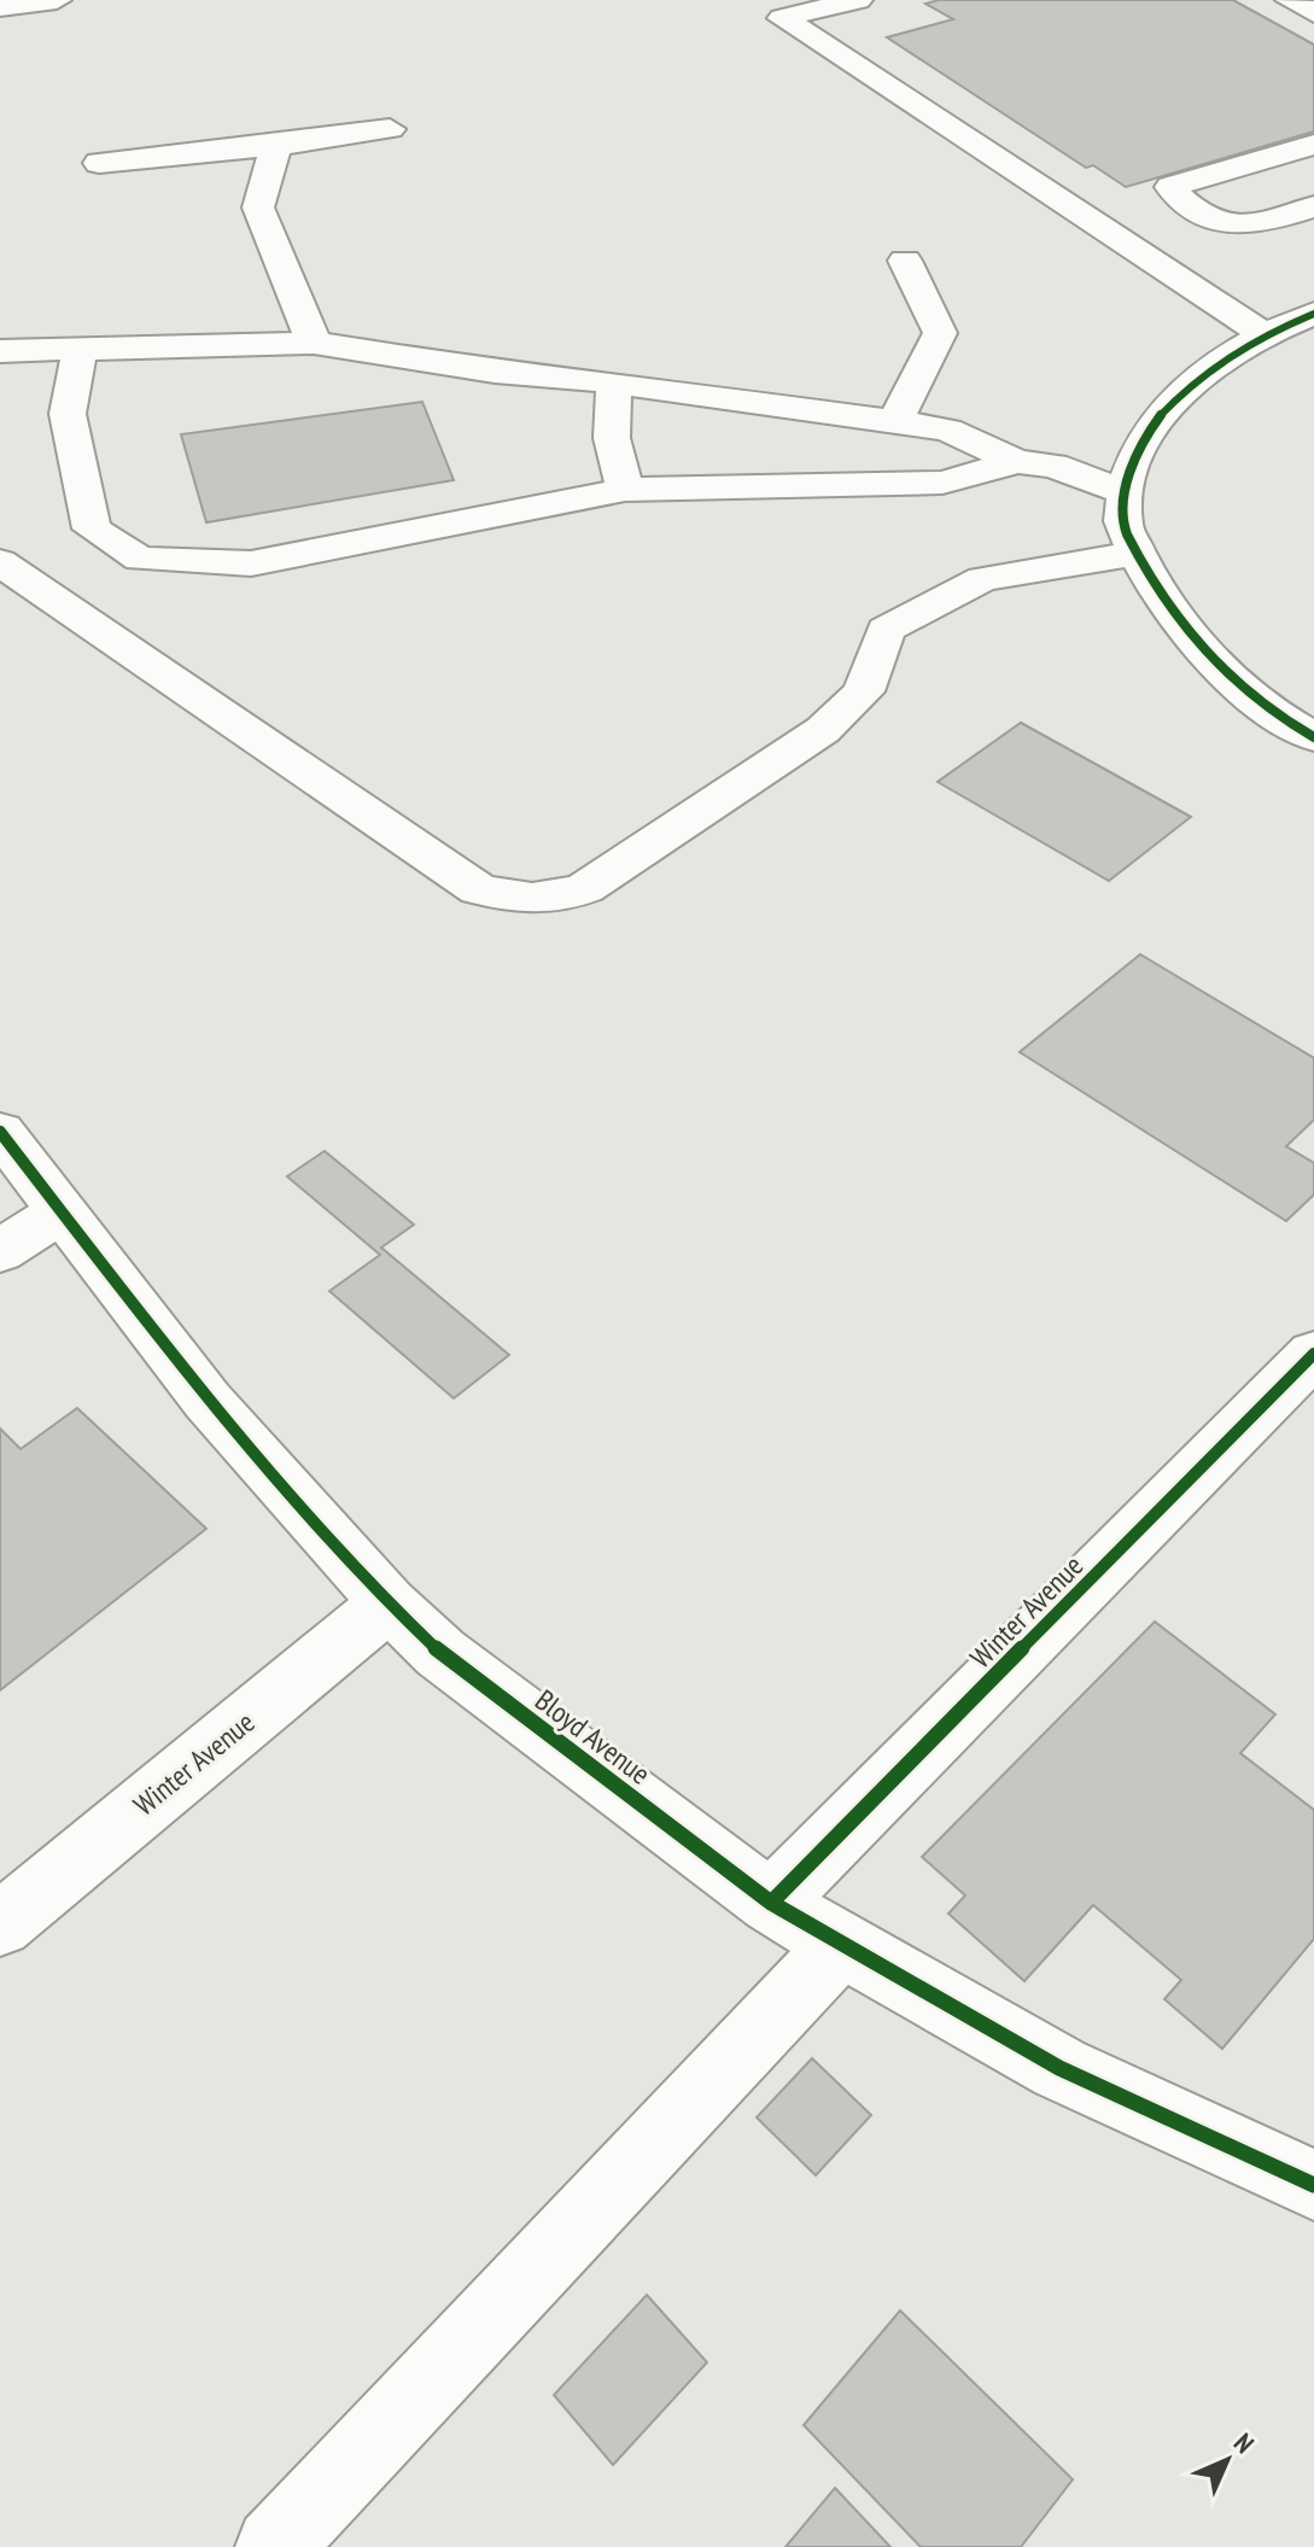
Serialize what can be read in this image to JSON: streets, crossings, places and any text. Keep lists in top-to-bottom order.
{
  "streets": {
    "street": ["Winter Avenue", "Bloyd Avenue"]
  },
  "crossings": [
    ["Winter Avenue", "Bloyd Avenue"]
  ],
  "north": "top right"
}
